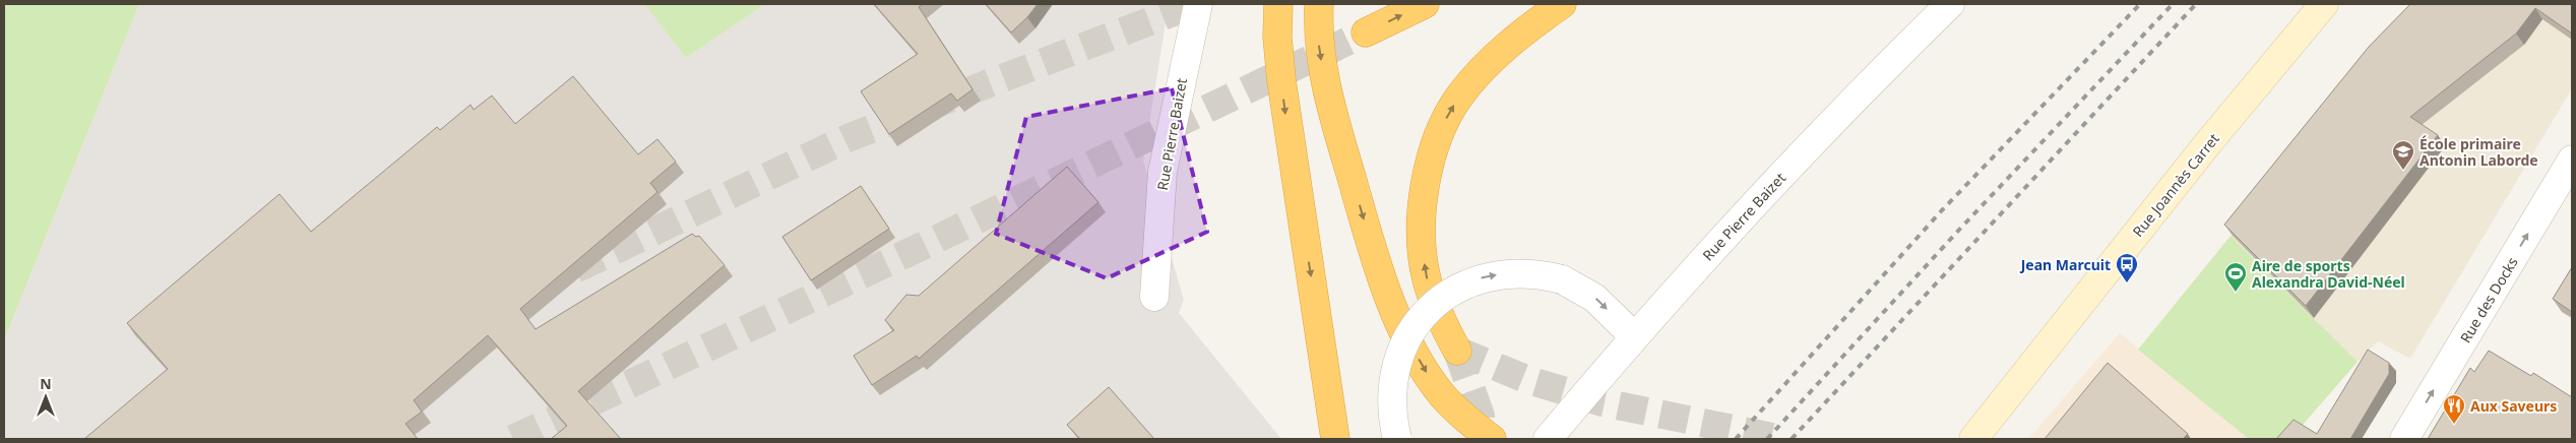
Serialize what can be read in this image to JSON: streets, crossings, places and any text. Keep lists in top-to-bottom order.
{
  "streets": {
    "street": ["Rue Pierre Baizet", "Rue Joannès Carret", "Rue des Docks"]
  },
  "one_way": ["Rue des Docks"],
  "places": {
    "school or university": ["École primaire Antonin Laborde"],
    "bus stop": ["Jean Marcuit"],
    "sports": ["Aire de sports Alexandra David-Néel"],
    "restaurant": ["Aux Saveurs"]
  },
  "north": "top"
}
